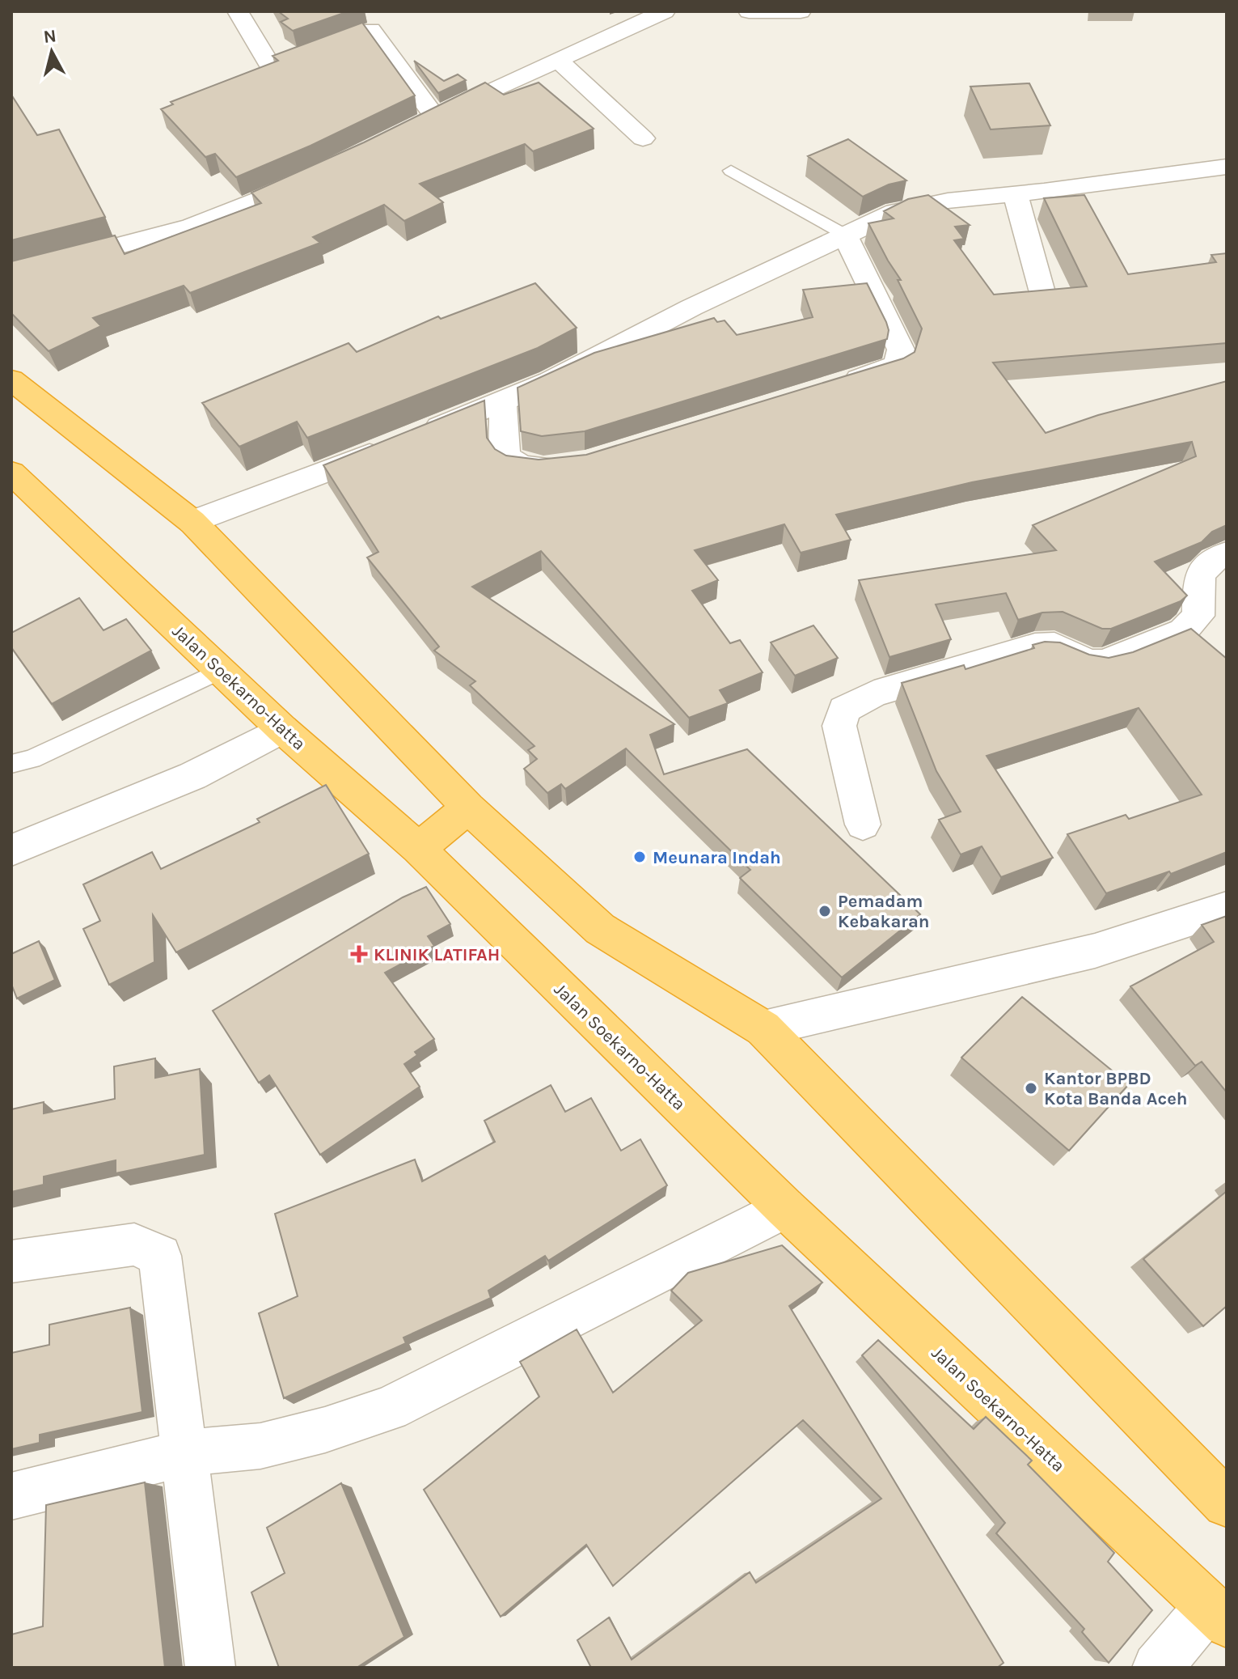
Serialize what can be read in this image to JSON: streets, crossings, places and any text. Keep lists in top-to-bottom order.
{
  "streets": {
    "highway": ["Jalan Soekarno-Hatta"]
  },
  "places": {
    "other": ["Meunara Indah", "Pemadam Kebakaran", "Kantor BPBD Kota Banda Aceh"],
    "health": ["KLINIK LATIFAH"]
  },
  "north": "top"
}
